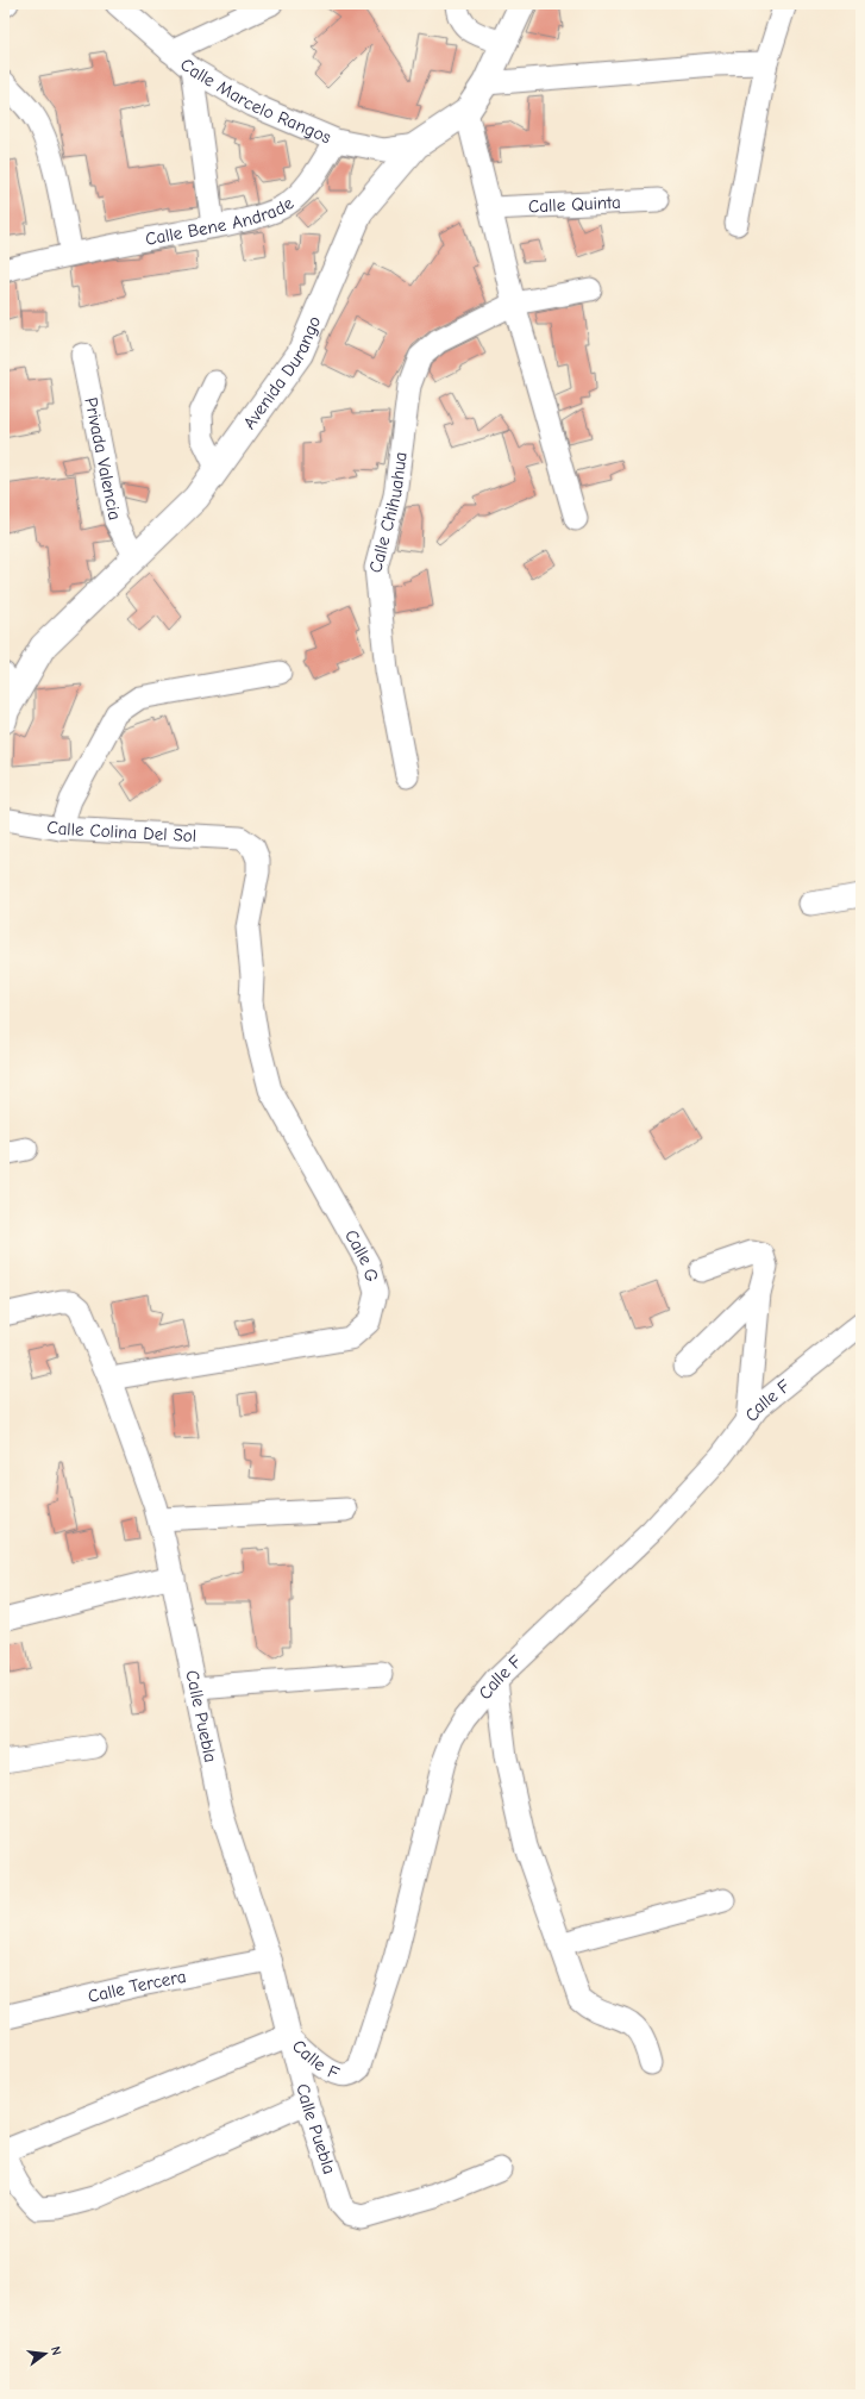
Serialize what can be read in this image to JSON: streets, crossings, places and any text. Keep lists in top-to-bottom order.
{
  "streets": {
    "main road": ["Avenida Durango"],
    "street": [
      "Calle Marcelo Rangos",
      "Calle Quinta",
      "Calle Bene Andrade",
      "Privada Valencia",
      "Calle Chihuahua",
      "Calle Colina Del Sol",
      "Calle G",
      "Calle F",
      "Calle Puebla",
      "Calle Tercera"
    ]
  },
  "crossings": [
    ["Calle Marcelo Rangos", "Calle Bene Andrade"],
    ["Calle Marcelo Rangos", "Avenida Durango"],
    ["Avenida Durango", "Privada Valencia"],
    ["Calle Colina Del Sol", "Calle G"],
    ["Calle G", "Calle Puebla"],
    ["Calle F", "Calle Puebla"],
    ["Calle Puebla", "Calle Tercera"]
  ],
  "north": "right"
}
